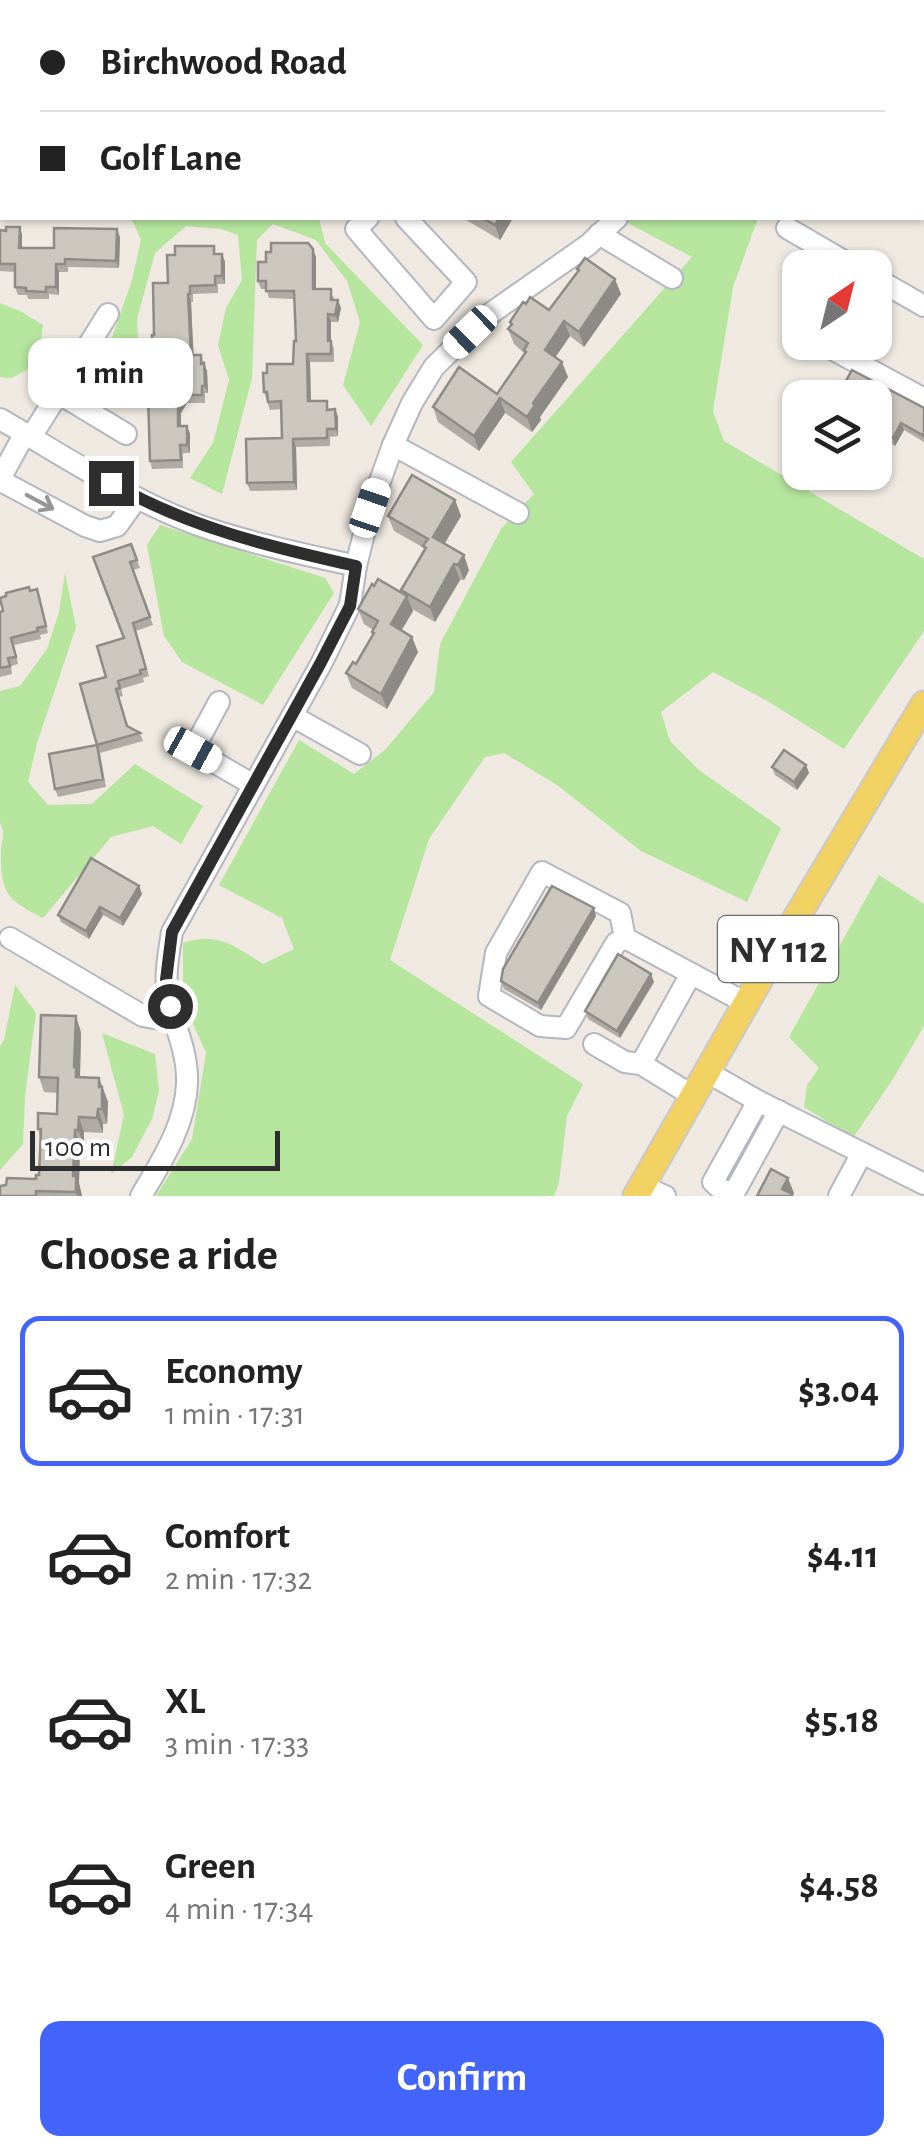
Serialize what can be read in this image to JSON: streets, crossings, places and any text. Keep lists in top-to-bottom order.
{
  "streets": {
    "main road": ["NY 112"]
  },
  "scale_bar": "100 m",
  "north": "top right",
  "page": {
    "banner": ["Birchwood Road", "Golf Lane"],
    "bubble": "1 min",
    "scale": "100 m",
    "heading": "Choose a ride",
    "list": [
      {
        "name": "Economy",
        "note": "1 min · 17:31",
        "value": "$3.04"
      },
      {
        "name": "Comfort",
        "note": "2 min · 17:32",
        "value": "$4.11"
      },
      {
        "name": "XL",
        "note": "3 min · 17:33",
        "value": "$5.18"
      },
      {
        "name": "Green",
        "note": "4 min · 17:34",
        "value": "$4.58"
      }
    ],
    "buttons": "Confirm"
  }
}
